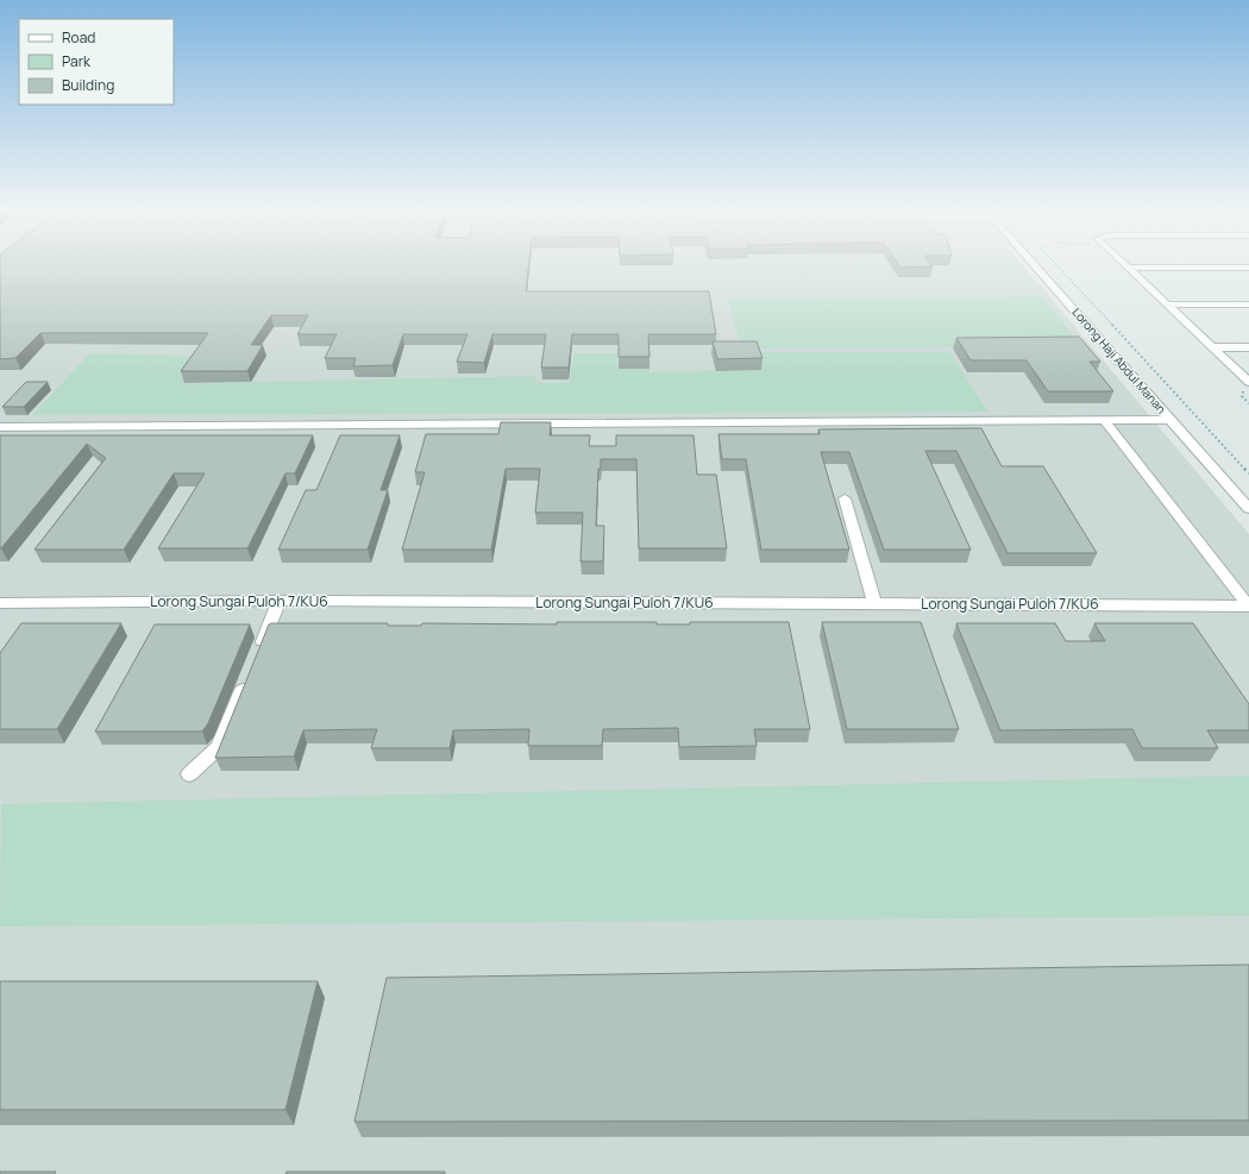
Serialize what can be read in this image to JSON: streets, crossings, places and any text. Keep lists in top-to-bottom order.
{
  "streets": {
    "street": ["Lorong Haji Abdul Manan", "Lorong Sungai Puloh 7/KU6"]
  },
  "legend": ["Road", "Park", "Building"]
}
